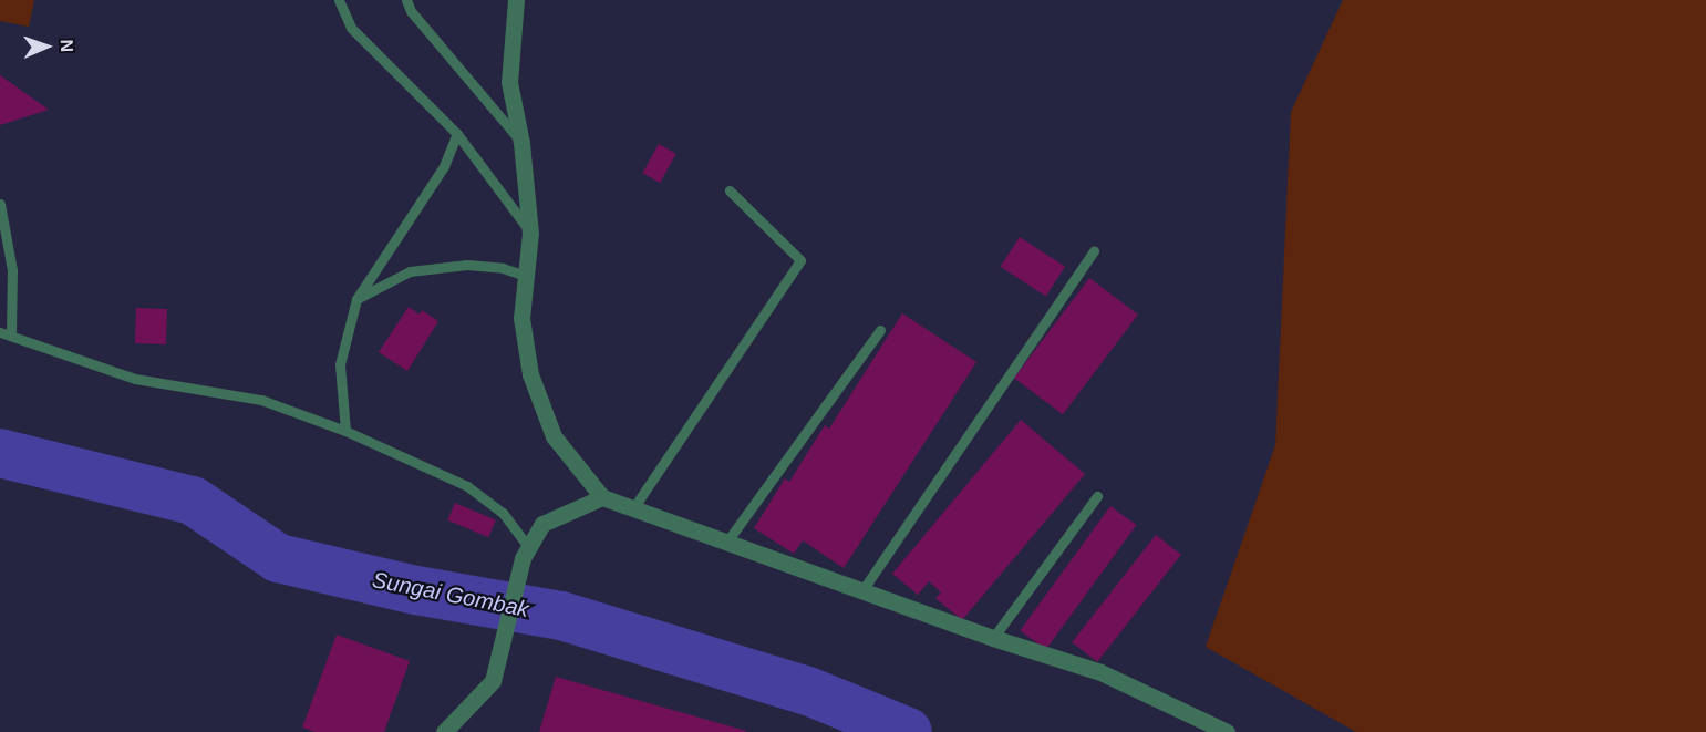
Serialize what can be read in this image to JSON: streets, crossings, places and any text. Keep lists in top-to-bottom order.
{
  "water": ["Sungai Gombak"],
  "north": "right"
}
